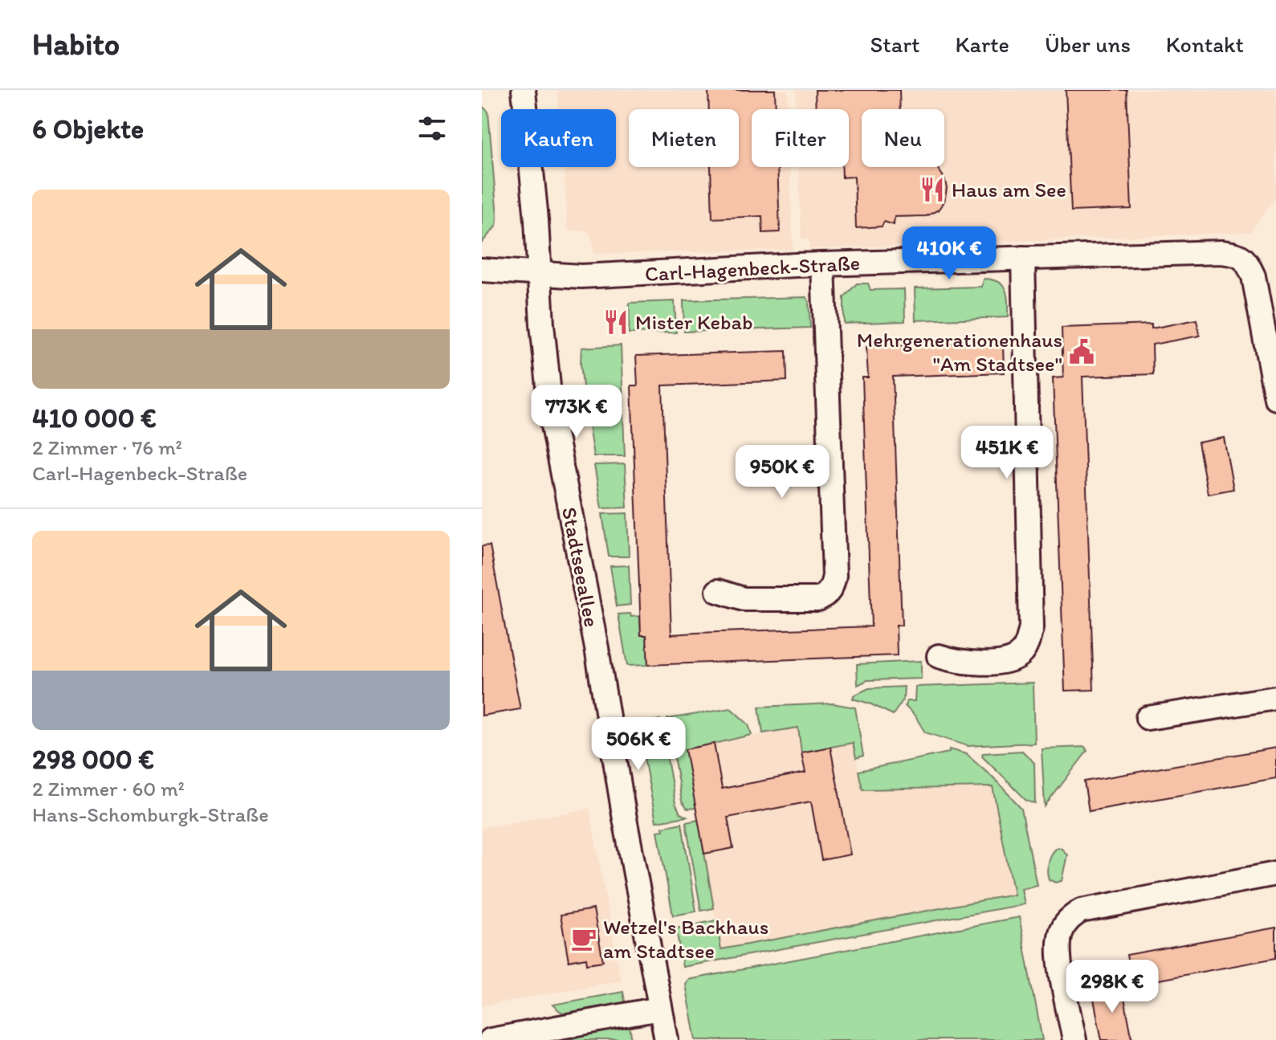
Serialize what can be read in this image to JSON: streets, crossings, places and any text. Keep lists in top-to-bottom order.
{
  "streets": {
    "street": ["Carl-Hagenbeck-Straße", "Stadtseeallee"]
  },
  "crossings": [
    ["Carl-Hagenbeck-Straße", "Stadtseeallee"]
  ],
  "places": {
    "restaurant": ["Haus am See", "Mister Kebab"],
    "public building": ["Mehrgenerationenhaus \"Am Stadtsee\""],
    "cafe": ["Wetzel's Backhaus am Stadtsee"]
  },
  "page": {
    "header": "Habito",
    "nav": [
      "Start",
      "Karte",
      "Über uns",
      "Kontakt"
    ],
    "heading": "6 Objekte",
    "chip": [
      "Kaufen",
      "Mieten",
      "Filter",
      "Neu"
    ],
    "list": [
      {
        "name": "410 000 €",
        "note": "2 Zimmer · 76 m² · Carl-Hagenbeck-Straße"
      },
      {
        "name": "298 000 €",
        "note": "2 Zimmer · 60 m² · Hans-Schomburgk-Straße"
      }
    ],
    "price": [
      "410K €",
      "773K €",
      "451K €",
      "950K €",
      "506K €",
      "298K €"
    ]
  }
}
